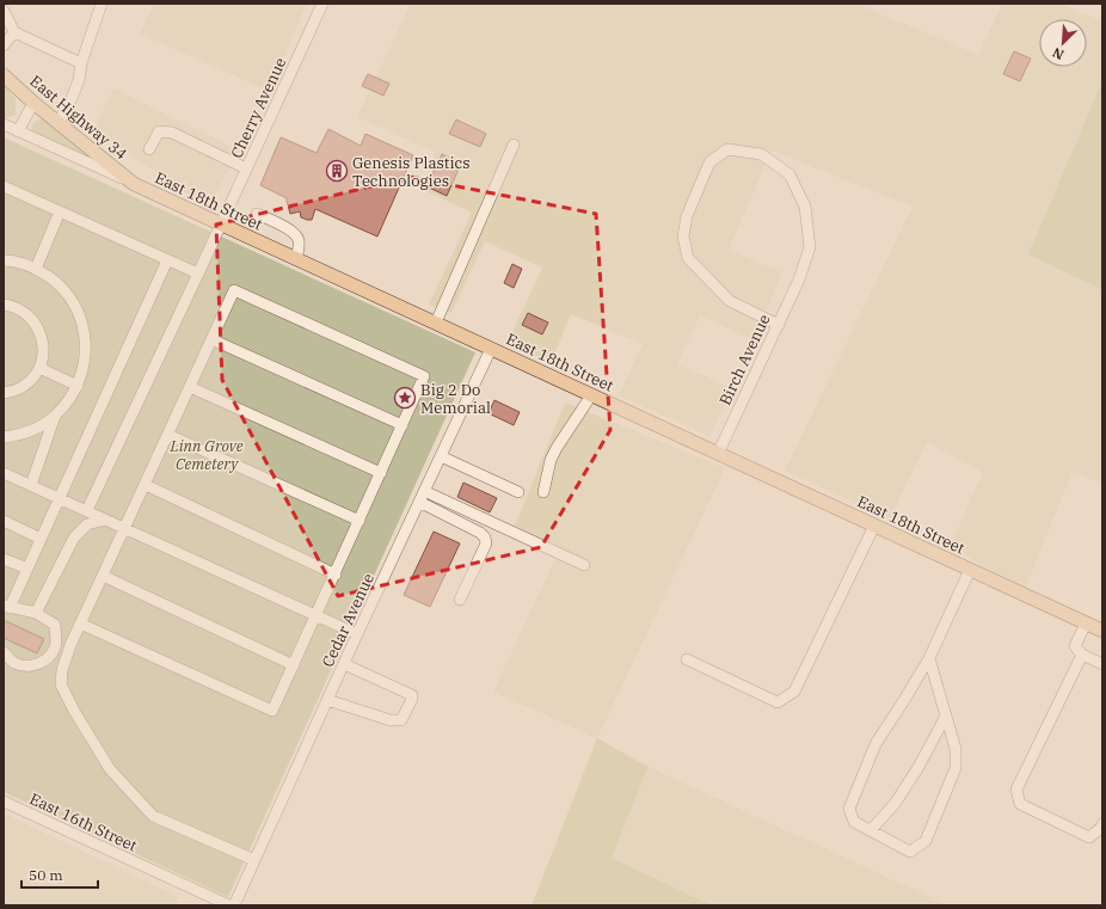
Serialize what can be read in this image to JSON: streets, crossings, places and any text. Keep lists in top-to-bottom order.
{
  "streets": {
    "main road": ["East Highway 34", "East 18th Street"],
    "street": [
      "Cherry Avenue",
      "Birch Avenue",
      "Cedar Avenue",
      "East 16th Street"
    ]
  },
  "crossings": [
    ["Cherry Avenue", "East 18th Street"],
    ["East Highway 34", "East 18th Street"],
    ["East 18th Street", "Birch Avenue"],
    ["East 18th Street", "Cedar Avenue"]
  ],
  "parks": ["Linn Grove Cemetery"],
  "places": {
    "building": ["Genesis Plastics Technologies"],
    "place": ["Big 2 Do Memorial"]
  },
  "scale_bar": "50 m",
  "north": "bottom left"
}
